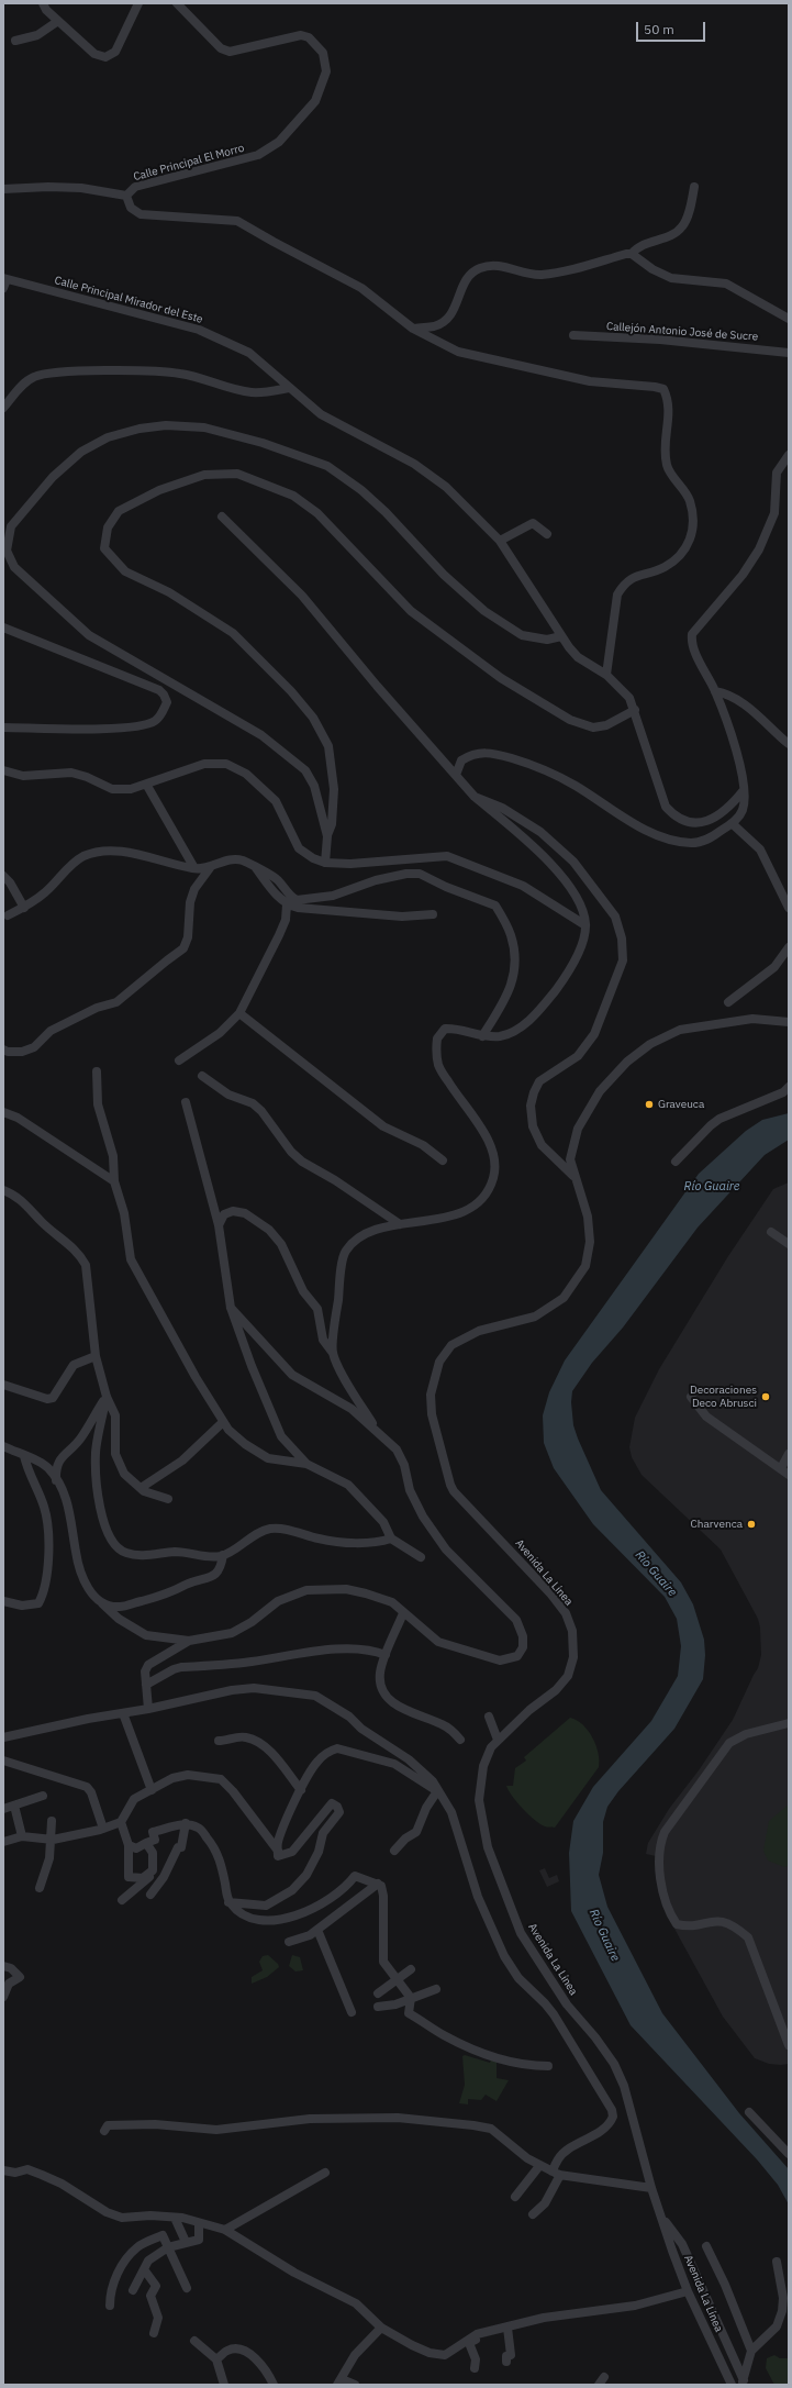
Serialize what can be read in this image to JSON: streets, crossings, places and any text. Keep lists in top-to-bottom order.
{
  "streets": {
    "street": [
      "Calle Principal El Morro",
      "Calle Principal Mirador del Este",
      "Callejón Antonio José de Sucre",
      "Avenida La Línea"
    ]
  },
  "crossings": [
    ["Calle Principal El Morro", "Calle Principal Mirador del Este"]
  ],
  "water": ["Río Guaire"],
  "places": ["Graveuca", "Decoraciones Deco Abrusci", "Charvenca"],
  "scale_bar": "50 m"
}
